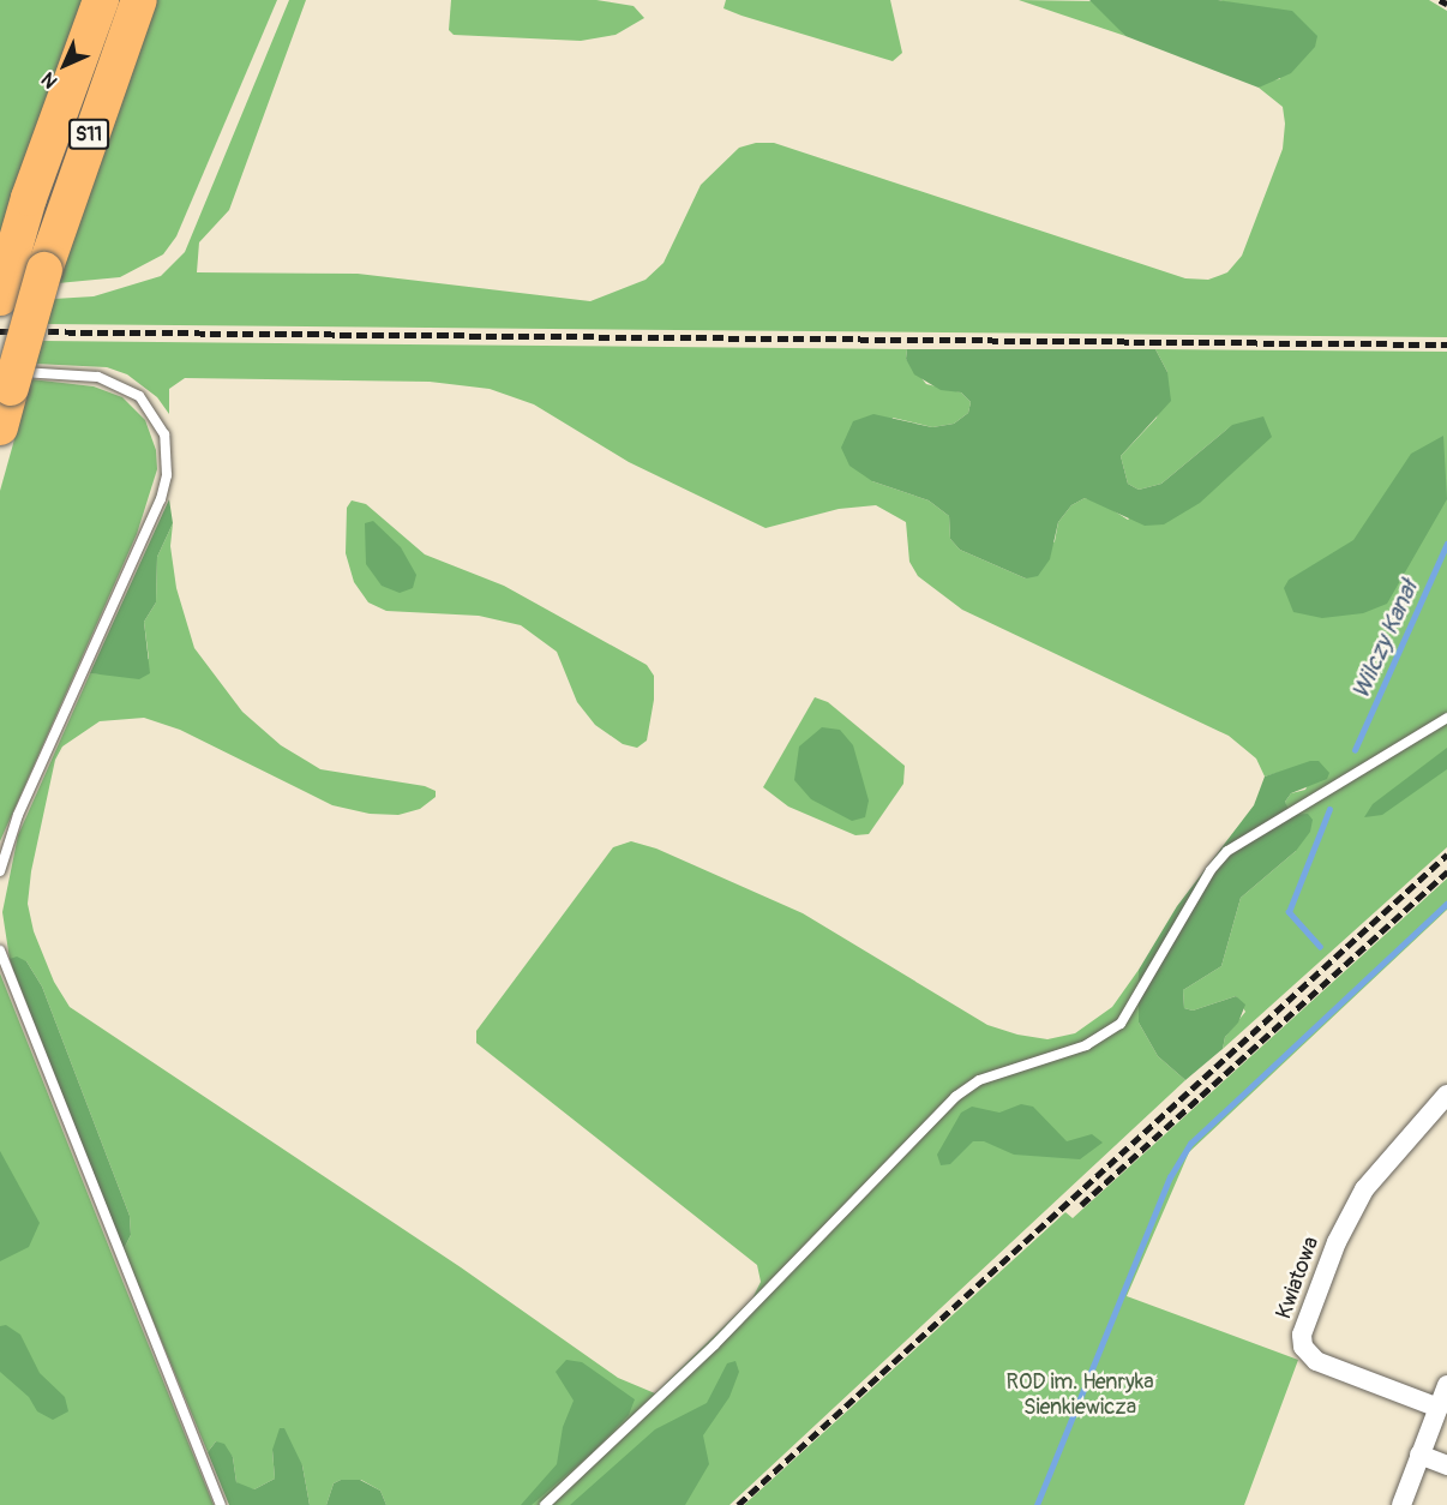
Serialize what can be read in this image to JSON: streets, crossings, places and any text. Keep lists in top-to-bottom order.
{
  "streets": {
    "highway": ["S11"],
    "street": ["Kwiatowa"]
  },
  "water": ["Wilczy Kanał"],
  "parks": ["ROD im. Henryka Sienkiewicza"],
  "north": "bottom left"
}
